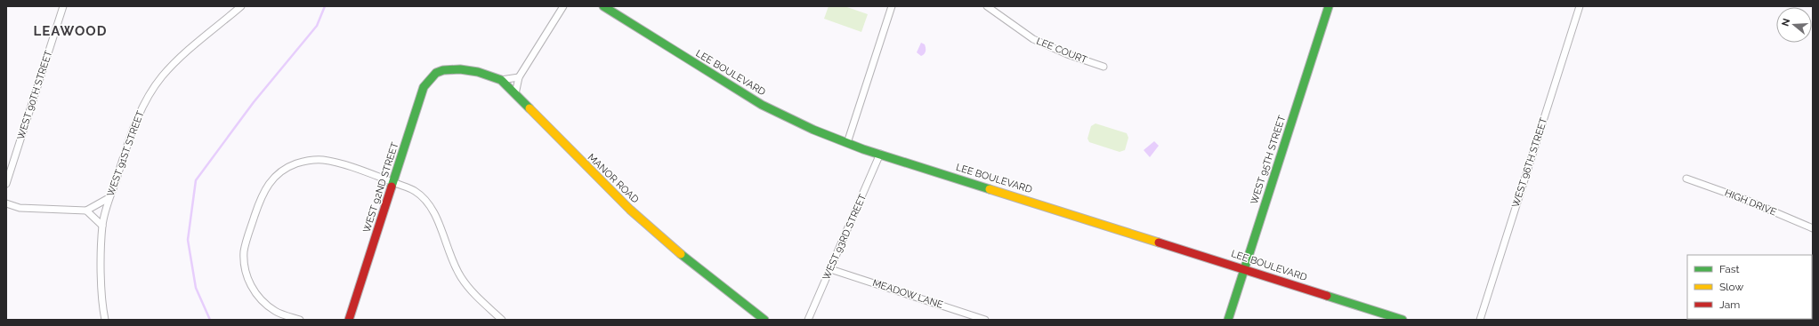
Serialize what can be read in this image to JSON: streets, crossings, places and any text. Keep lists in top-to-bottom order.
{
  "streets": {
    "street": [
      "LEE COURT",
      "LEE BOULEVARD",
      "WEST 90TH STREET",
      "WEST 91ST STREET",
      "WEST 95TH STREET",
      "WEST 96TH STREET",
      "MANOR ROAD",
      "WEST 92ND STREET",
      "HIGH DRIVE",
      "WEST 93RD STREET",
      "MEADOW LANE"
    ]
  },
  "crossings": [
    ["LEE BOULEVARD", "WEST 95TH STREET"],
    ["LEE BOULEVARD", "WEST 93RD STREET"],
    ["MANOR ROAD", "WEST 92ND STREET"],
    ["WEST 93RD STREET", "MEADOW LANE"]
  ],
  "districts": ["LEAWOOD"],
  "legend": ["Fast", "Slow", "Jam"],
  "north": "left"
}
